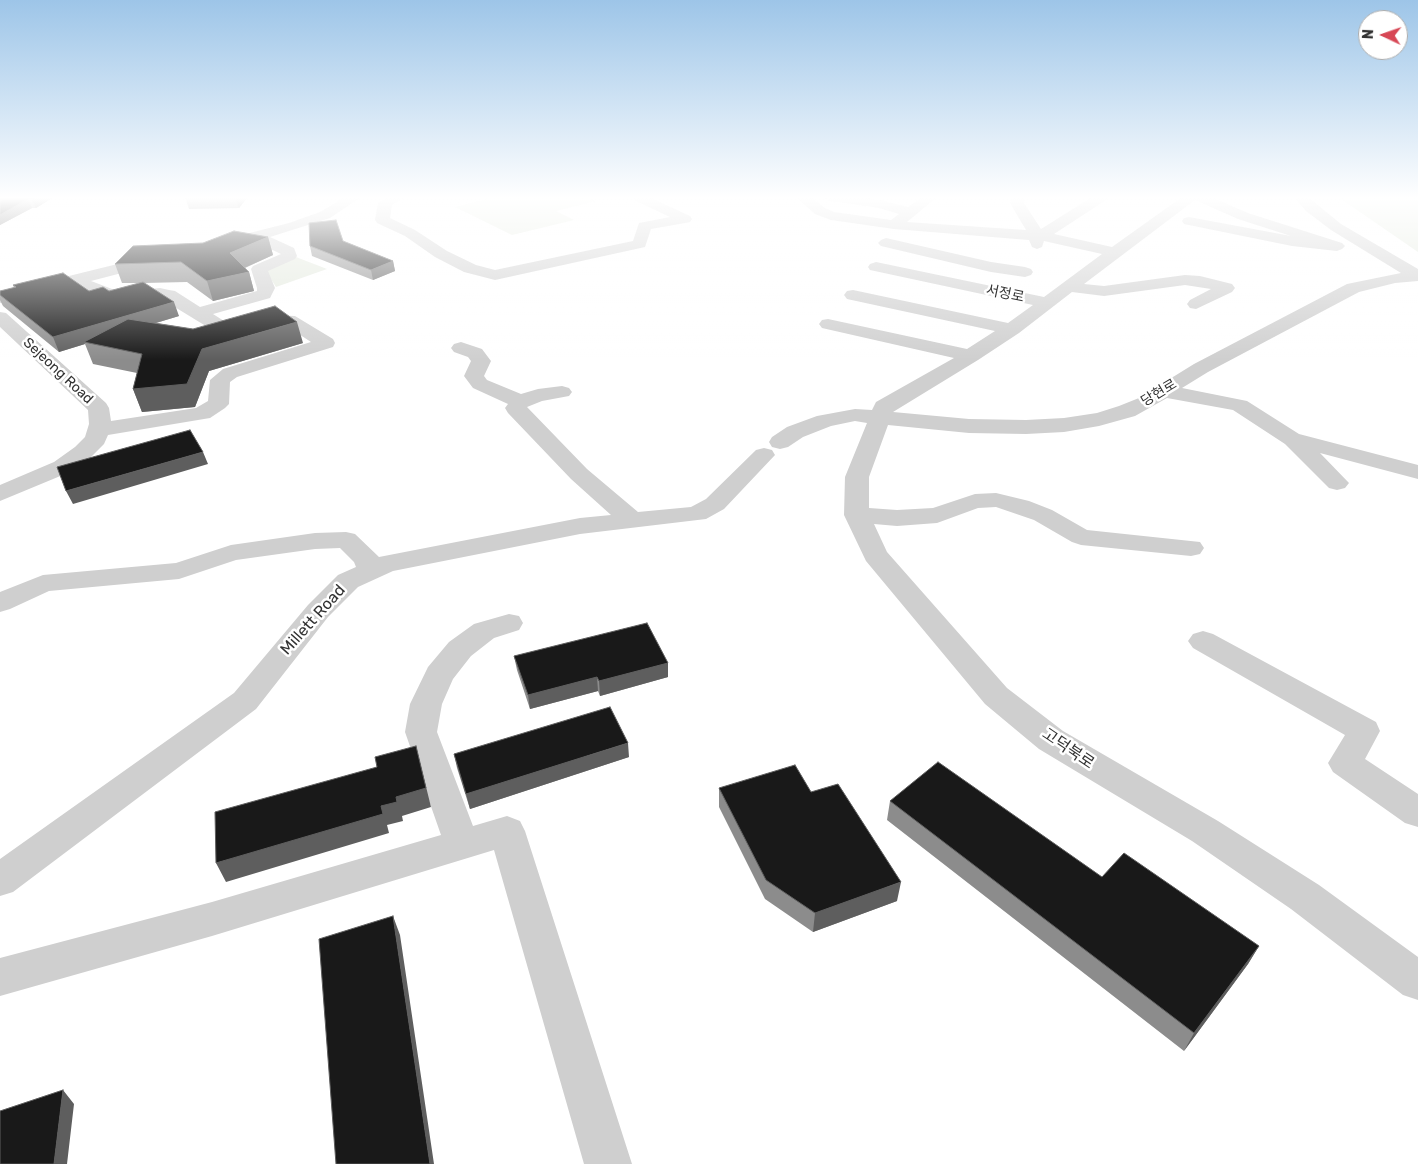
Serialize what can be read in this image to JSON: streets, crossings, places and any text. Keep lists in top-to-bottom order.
{
  "streets": {
    "street": [
      "서정로",
      "Sejeong Road",
      "당현로",
      "Millett Road",
      "고덕북로"
    ]
  },
  "crossings": [
    ["서정로", "당현로"],
    ["서정로", "Millett Road"],
    ["서정로", "고덕북로"],
    ["당현로", "Millett Road"],
    ["당현로", "고덕북로"],
    ["Millett Road", "고덕북로"]
  ],
  "north": "left"
}
